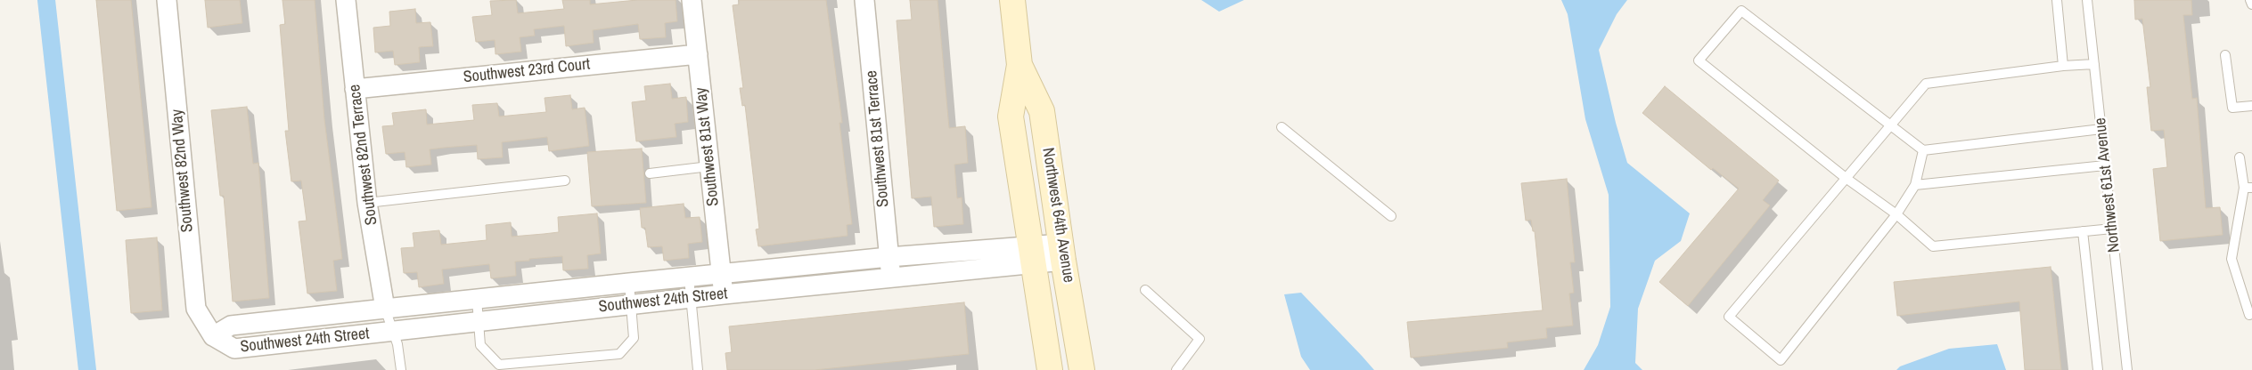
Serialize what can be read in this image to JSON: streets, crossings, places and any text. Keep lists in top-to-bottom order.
{
  "streets": {
    "street": [
      "Southwest 23rd Court",
      "Southwest 81st Terrace",
      "Southwest 81st Way",
      "Southwest 82nd Terrace",
      "Southwest 82nd Way",
      "Northwest 64th Avenue",
      "Southwest 24th Street"
    ],
    "lane": ["Northwest 61st Avenue"]
  },
  "crossings": [
    ["Southwest 23rd Court", "Southwest 81st Way"],
    ["Southwest 23rd Court", "Southwest 82nd Terrace"],
    ["Southwest 81st Terrace", "Southwest 24th Street"],
    ["Southwest 81st Way", "Southwest 24th Street"],
    ["Southwest 82nd Terrace", "Southwest 24th Street"],
    ["Southwest 82nd Way", "Southwest 24th Street"],
    ["Northwest 64th Avenue", "Southwest 24th Street"]
  ]
}
